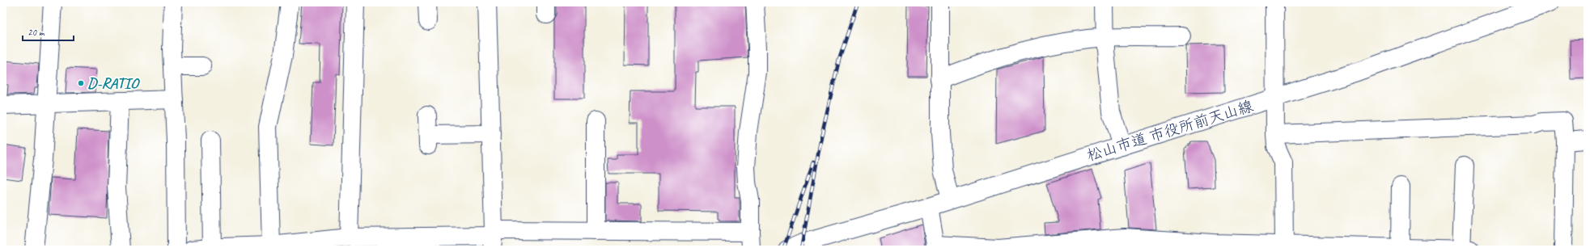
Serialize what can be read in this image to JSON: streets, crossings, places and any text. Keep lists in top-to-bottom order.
{
  "streets": {
    "street": ["松山市道 市役所前天山線"]
  },
  "places": ["D-RATIO"],
  "scale_bar": "20 m"
}
